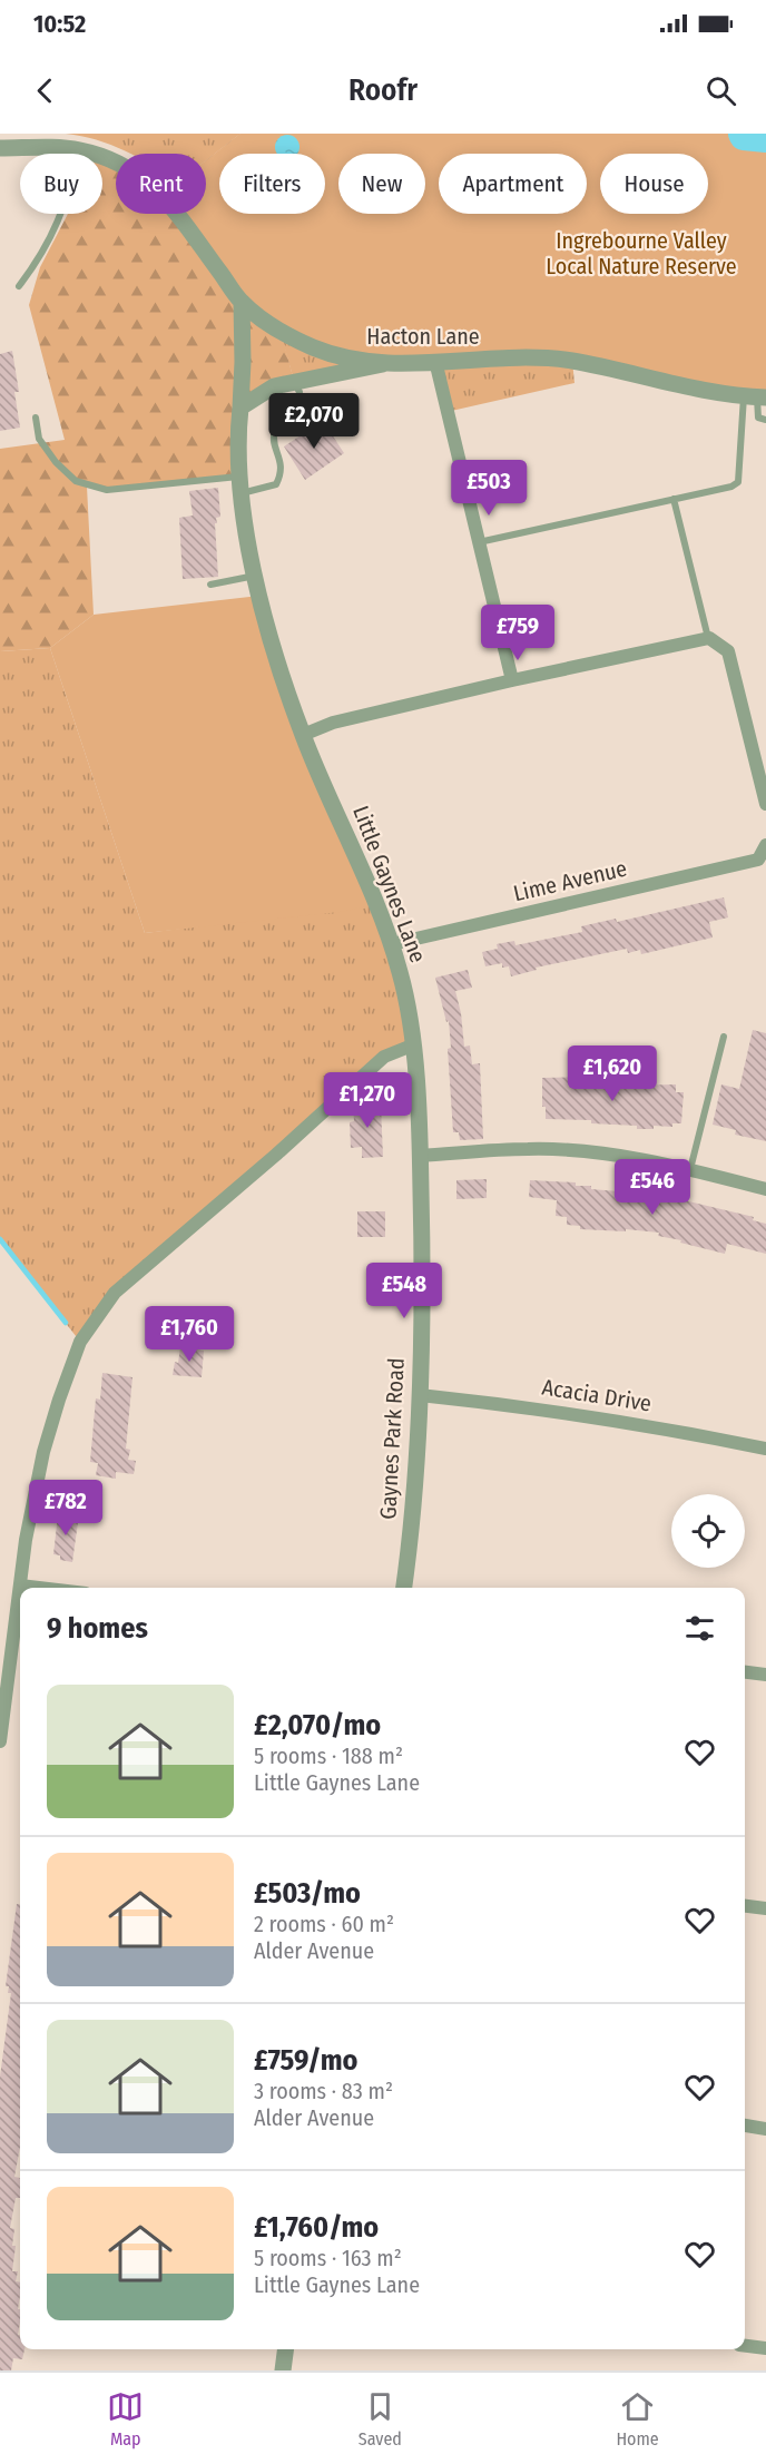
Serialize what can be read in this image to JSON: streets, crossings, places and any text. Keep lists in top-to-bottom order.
{
  "streets": {
    "street": [
      "Hacton Lane",
      "Lime Avenue",
      "Little Gaynes Lane",
      "Acacia Drive",
      "Gaynes Park Road"
    ]
  },
  "crossings": [
    ["Hacton Lane", "Little Gaynes Lane"],
    ["Lime Avenue", "Little Gaynes Lane"],
    ["Little Gaynes Lane", "Gaynes Park Road"],
    ["Acacia Drive", "Gaynes Park Road"]
  ],
  "parks": ["Ingrebourne Valley Local Nature Reserve"],
  "page": {
    "status": "10:52",
    "header": "Roofr",
    "chip": [
      "Buy",
      "Rent",
      "Filters",
      "New",
      "Apartment",
      "House"
    ],
    "price": [
      "£2,070",
      "£503",
      "£759",
      "£1,620",
      "£1,270",
      "£546",
      "£548",
      "£1,760",
      "£782"
    ],
    "heading": "9 homes",
    "list": [
      {
        "name": "£2,070/mo",
        "note": "5 rooms · 188 m² · Little Gaynes Lane"
      },
      {
        "name": "£503/mo",
        "note": "2 rooms · 60 m² · Alder Avenue"
      },
      {
        "name": "£759/mo",
        "note": "3 rooms · 83 m² · Alder Avenue"
      },
      {
        "name": "£1,760/mo",
        "note": "5 rooms · 163 m² · Little Gaynes Lane"
      }
    ],
    "tabs": ["Map", "Saved", "Home"]
  }
}
